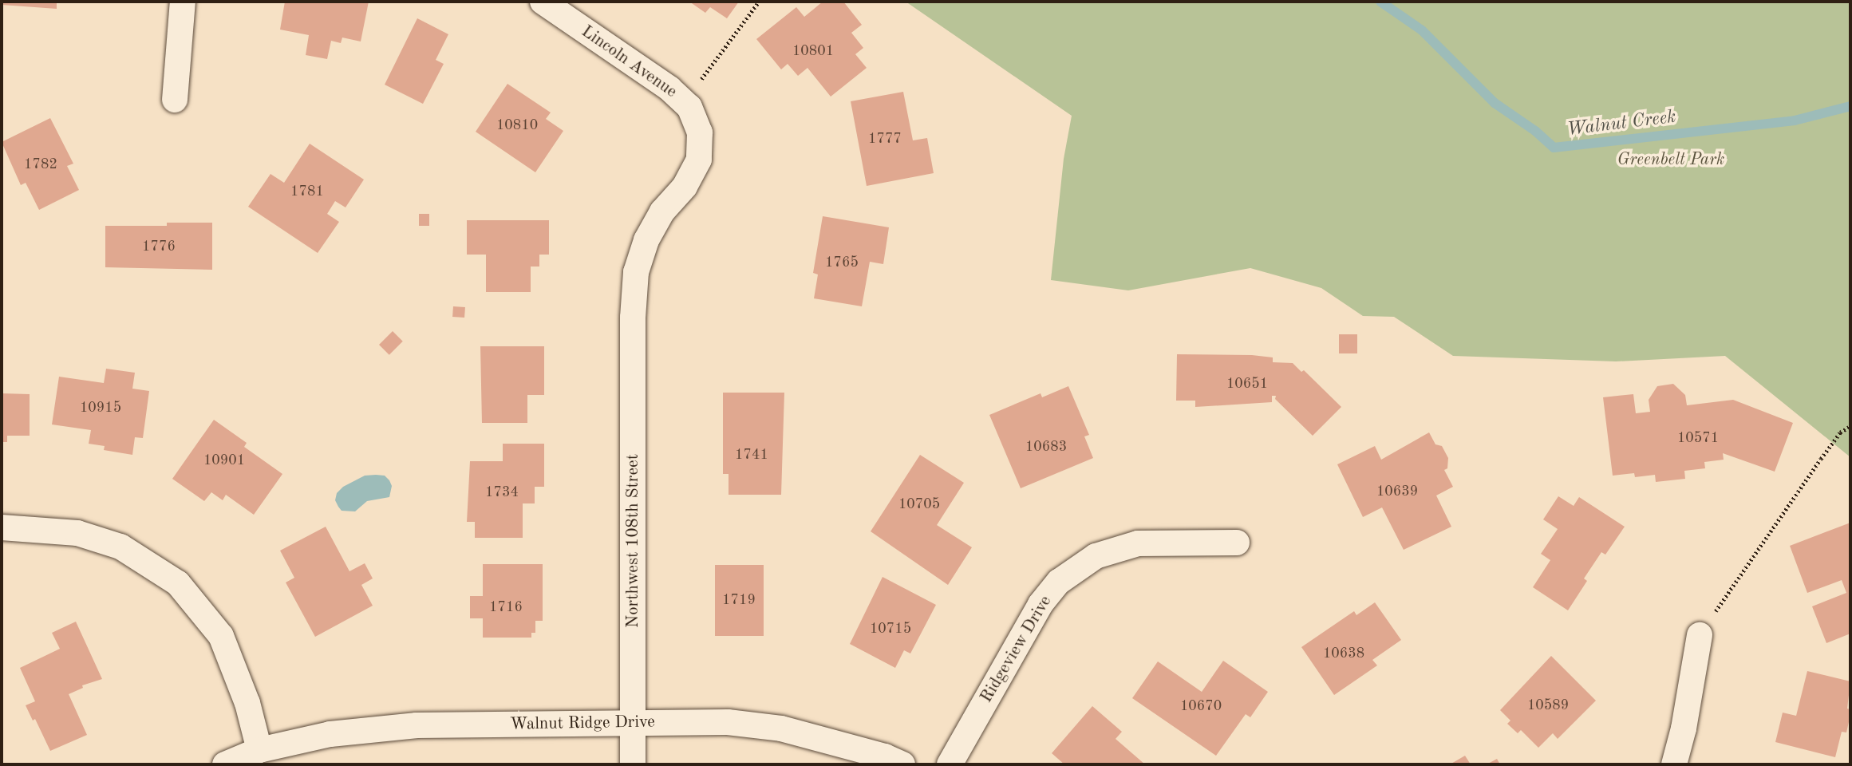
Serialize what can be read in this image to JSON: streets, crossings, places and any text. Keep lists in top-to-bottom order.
{
  "streets": {
    "street": [
      "Lincoln Avenue",
      "Northwest 108th Street",
      "Ridgeview Drive",
      "Walnut Ridge Drive"
    ]
  },
  "crossings": [
    ["Lincoln Avenue", "Northwest 108th Street"],
    ["Northwest 108th Street", "Walnut Ridge Drive"]
  ],
  "water": ["Walnut Creek"],
  "parks": ["Greenbelt Park"],
  "house_numbers": [
    "10801",
    "10810",
    "1777",
    "1782",
    "1781",
    "1776",
    "1765",
    "10651",
    "10915",
    "10571",
    "10683",
    "1741",
    "10901",
    "10639",
    "1734",
    "10705",
    "1719",
    "1716",
    "10715",
    "10638",
    "10589",
    "10670"
  ]
}
